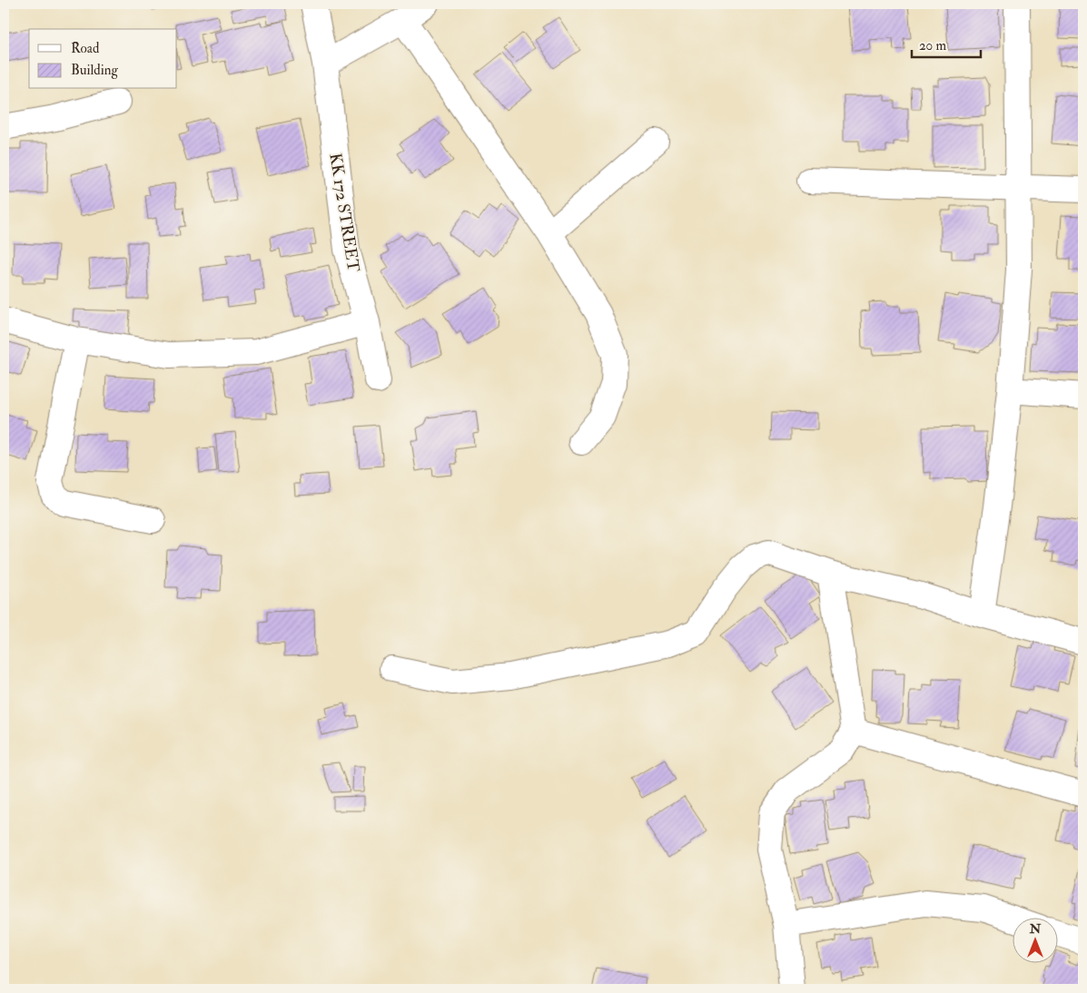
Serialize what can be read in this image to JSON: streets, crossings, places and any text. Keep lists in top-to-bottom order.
{
  "streets": {
    "street": ["KK 172 STREET"]
  },
  "legend": ["Road", "Building"],
  "scale_bar": "20 m",
  "north": "top"
}
